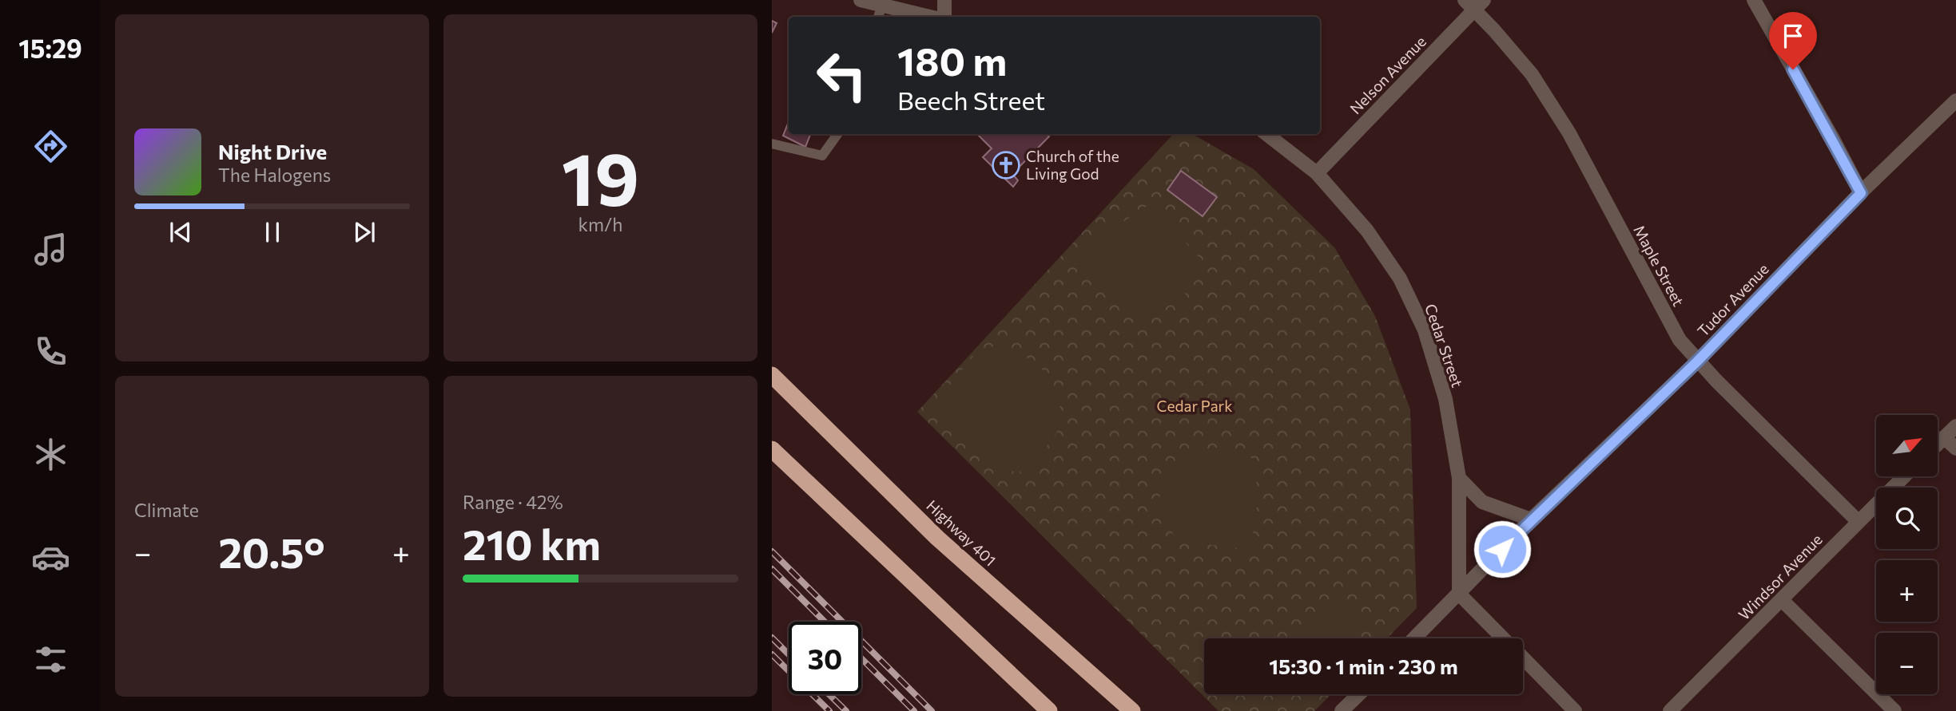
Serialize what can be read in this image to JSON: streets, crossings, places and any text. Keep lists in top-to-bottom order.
{
  "streets": {
    "highway": ["Highway 401"],
    "street": [
      "Nelson Avenue",
      "Maple Street",
      "Tudor Avenue",
      "Cedar Street",
      "Windsor Avenue"
    ]
  },
  "crossings": [
    ["Nelson Avenue", "Maple Street"],
    ["Nelson Avenue", "Cedar Street"],
    ["Maple Street", "Tudor Avenue"],
    ["Maple Street", "Windsor Avenue"],
    ["Tudor Avenue", "Cedar Street"]
  ],
  "parks": ["Cedar Park"],
  "places": {
    "church": ["Church of the Living God"]
  },
  "north": "top right",
  "page": {
    "tabs": "15:29",
    "tile": [
      ["19", "km/h"],
      "Climate",
      ["Range · 42%", "210 km"]
    ],
    "turn": ["180 m", "Beech Street"],
    "song": ["Night Drive", "The Halogens"],
    "map_buttons": ["+", "−"],
    "heat": ["−", "20.5°", "+"],
    "limit": "30",
    "trip": "15:30 · 1 min · 230 m"
  }
}
